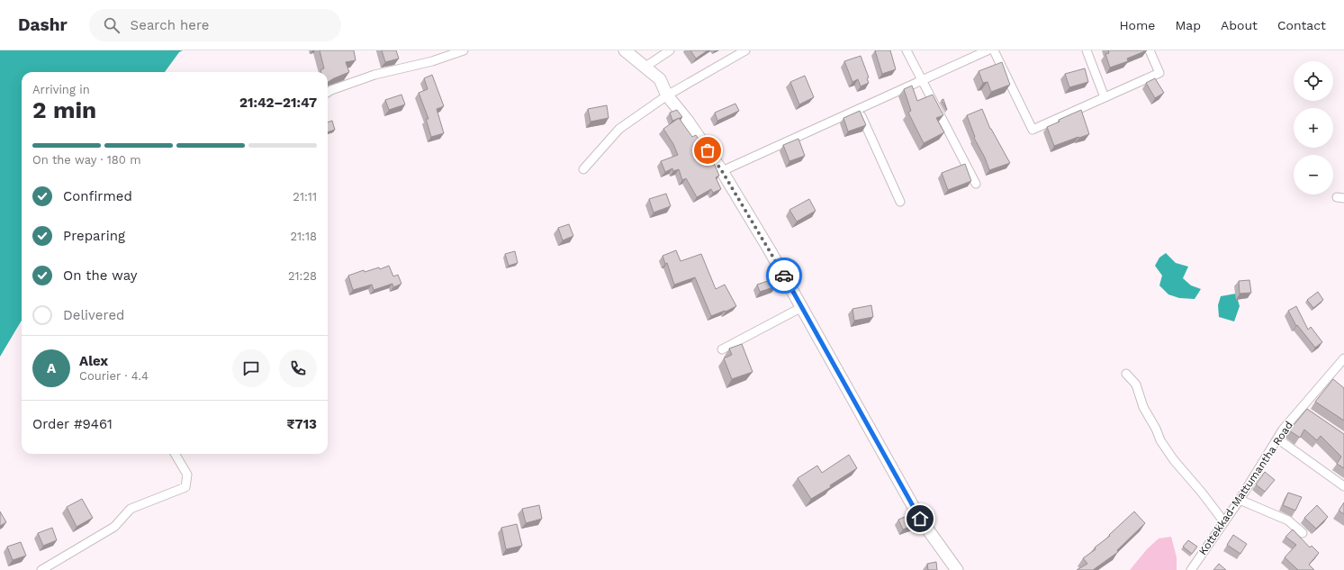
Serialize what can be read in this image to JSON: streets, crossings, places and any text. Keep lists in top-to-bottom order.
{
  "streets": {
    "street": ["Kottekkad-Mattumantha Road"]
  },
  "page": {
    "header": "Dashr",
    "search": "Search here",
    "nav": [
      "Home",
      "Map",
      "About",
      "Contact"
    ],
    "map_buttons": ["+", "−"],
    "heading": ["2 min", "Arriving in", "21:42–21:47"],
    "panel": [
      "Alex",
      "Courier · 4.4",
      "Order #9461",
      "₹713"
    ],
    "bar": "On the way · 180 m",
    "list": [
      ["Confirmed", "21:11"],
      ["Preparing", "21:18"],
      ["On the way", "21:28"],
      "Delivered"
    ],
    "round": "A"
  }
}
